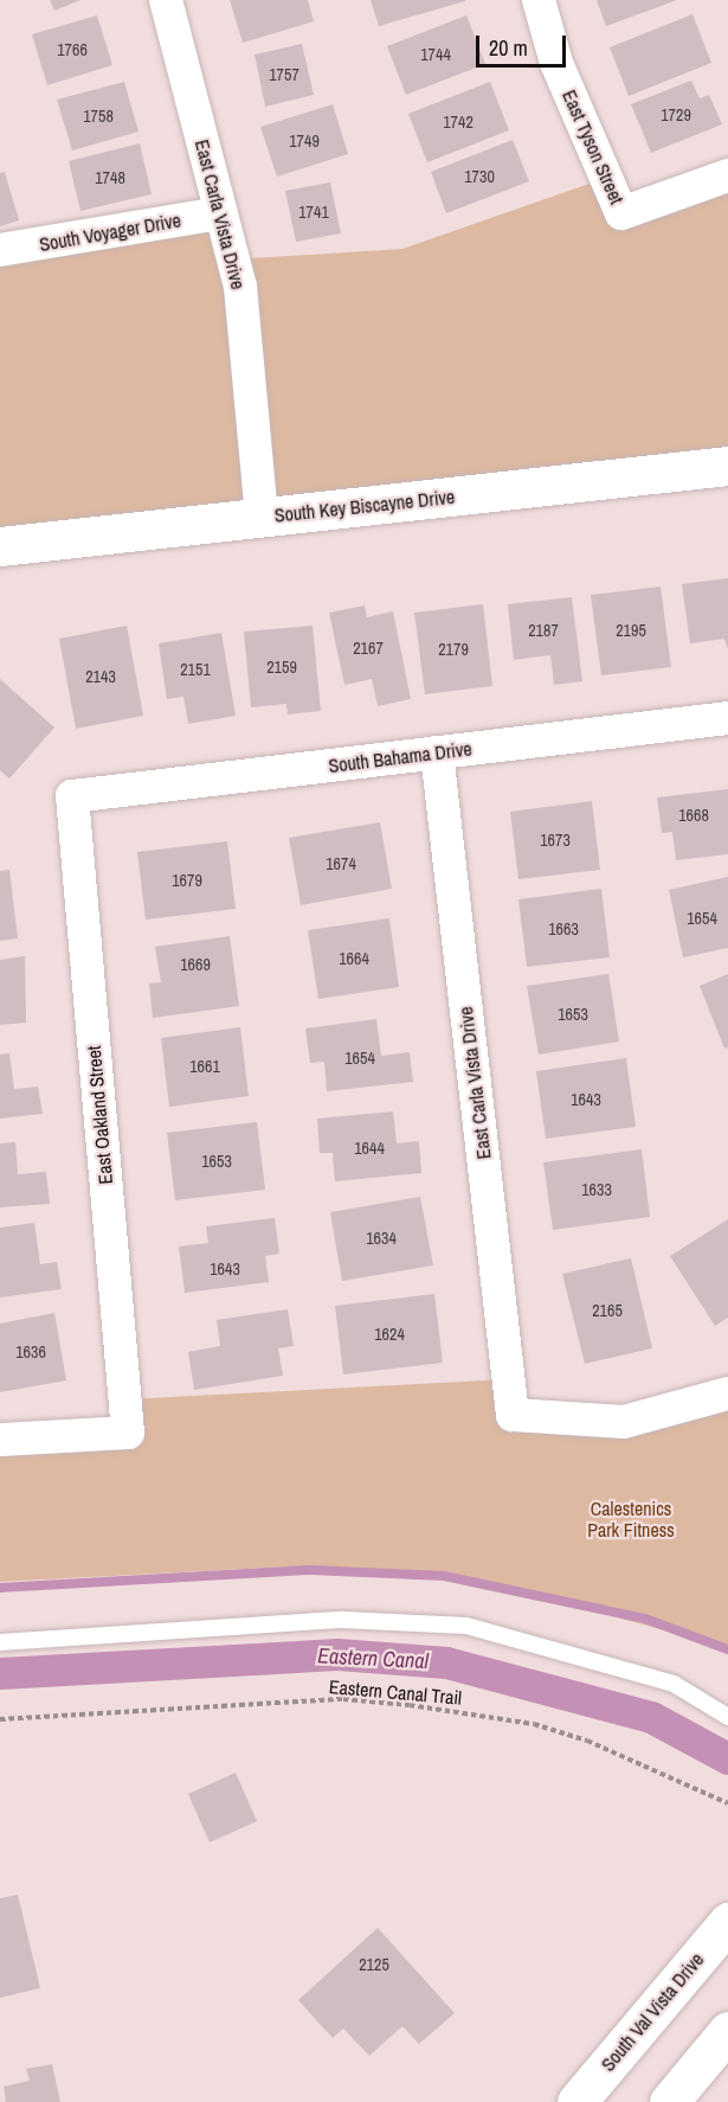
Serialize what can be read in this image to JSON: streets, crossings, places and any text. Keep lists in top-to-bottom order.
{
  "streets": {
    "street": [
      "East Tyson Street",
      "East Carla Vista Drive",
      "South Voyager Drive",
      "South Key Biscayne Drive",
      "South Bahama Drive",
      "East Oakland Street",
      "South Val Vista Drive"
    ],
    "path": ["Eastern Canal Trail"]
  },
  "crossings": [
    ["East Carla Vista Drive", "South Voyager Drive"],
    ["East Carla Vista Drive", "South Key Biscayne Drive"],
    ["East Carla Vista Drive", "South Bahama Drive"],
    ["South Bahama Drive", "East Oakland Street"]
  ],
  "water": ["Eastern Canal"],
  "parks": ["Calestenics Park Fitness"],
  "house_numbers": [
    "1766",
    "1744",
    "1757",
    "1729",
    "1758",
    "1742",
    "1749",
    "1730",
    "1748",
    "1741",
    "2187",
    "2195",
    "2167",
    "2179",
    "2159",
    "2151",
    "2143",
    "1668",
    "1673",
    "1674",
    "1679",
    "1654",
    "1663",
    "1664",
    "1669",
    "1653",
    "1654",
    "1661",
    "1643",
    "1644",
    "1653",
    "1633",
    "1634",
    "1643",
    "2165",
    "1624",
    "1636",
    "2125"
  ],
  "scale_bar": "20 m"
}
